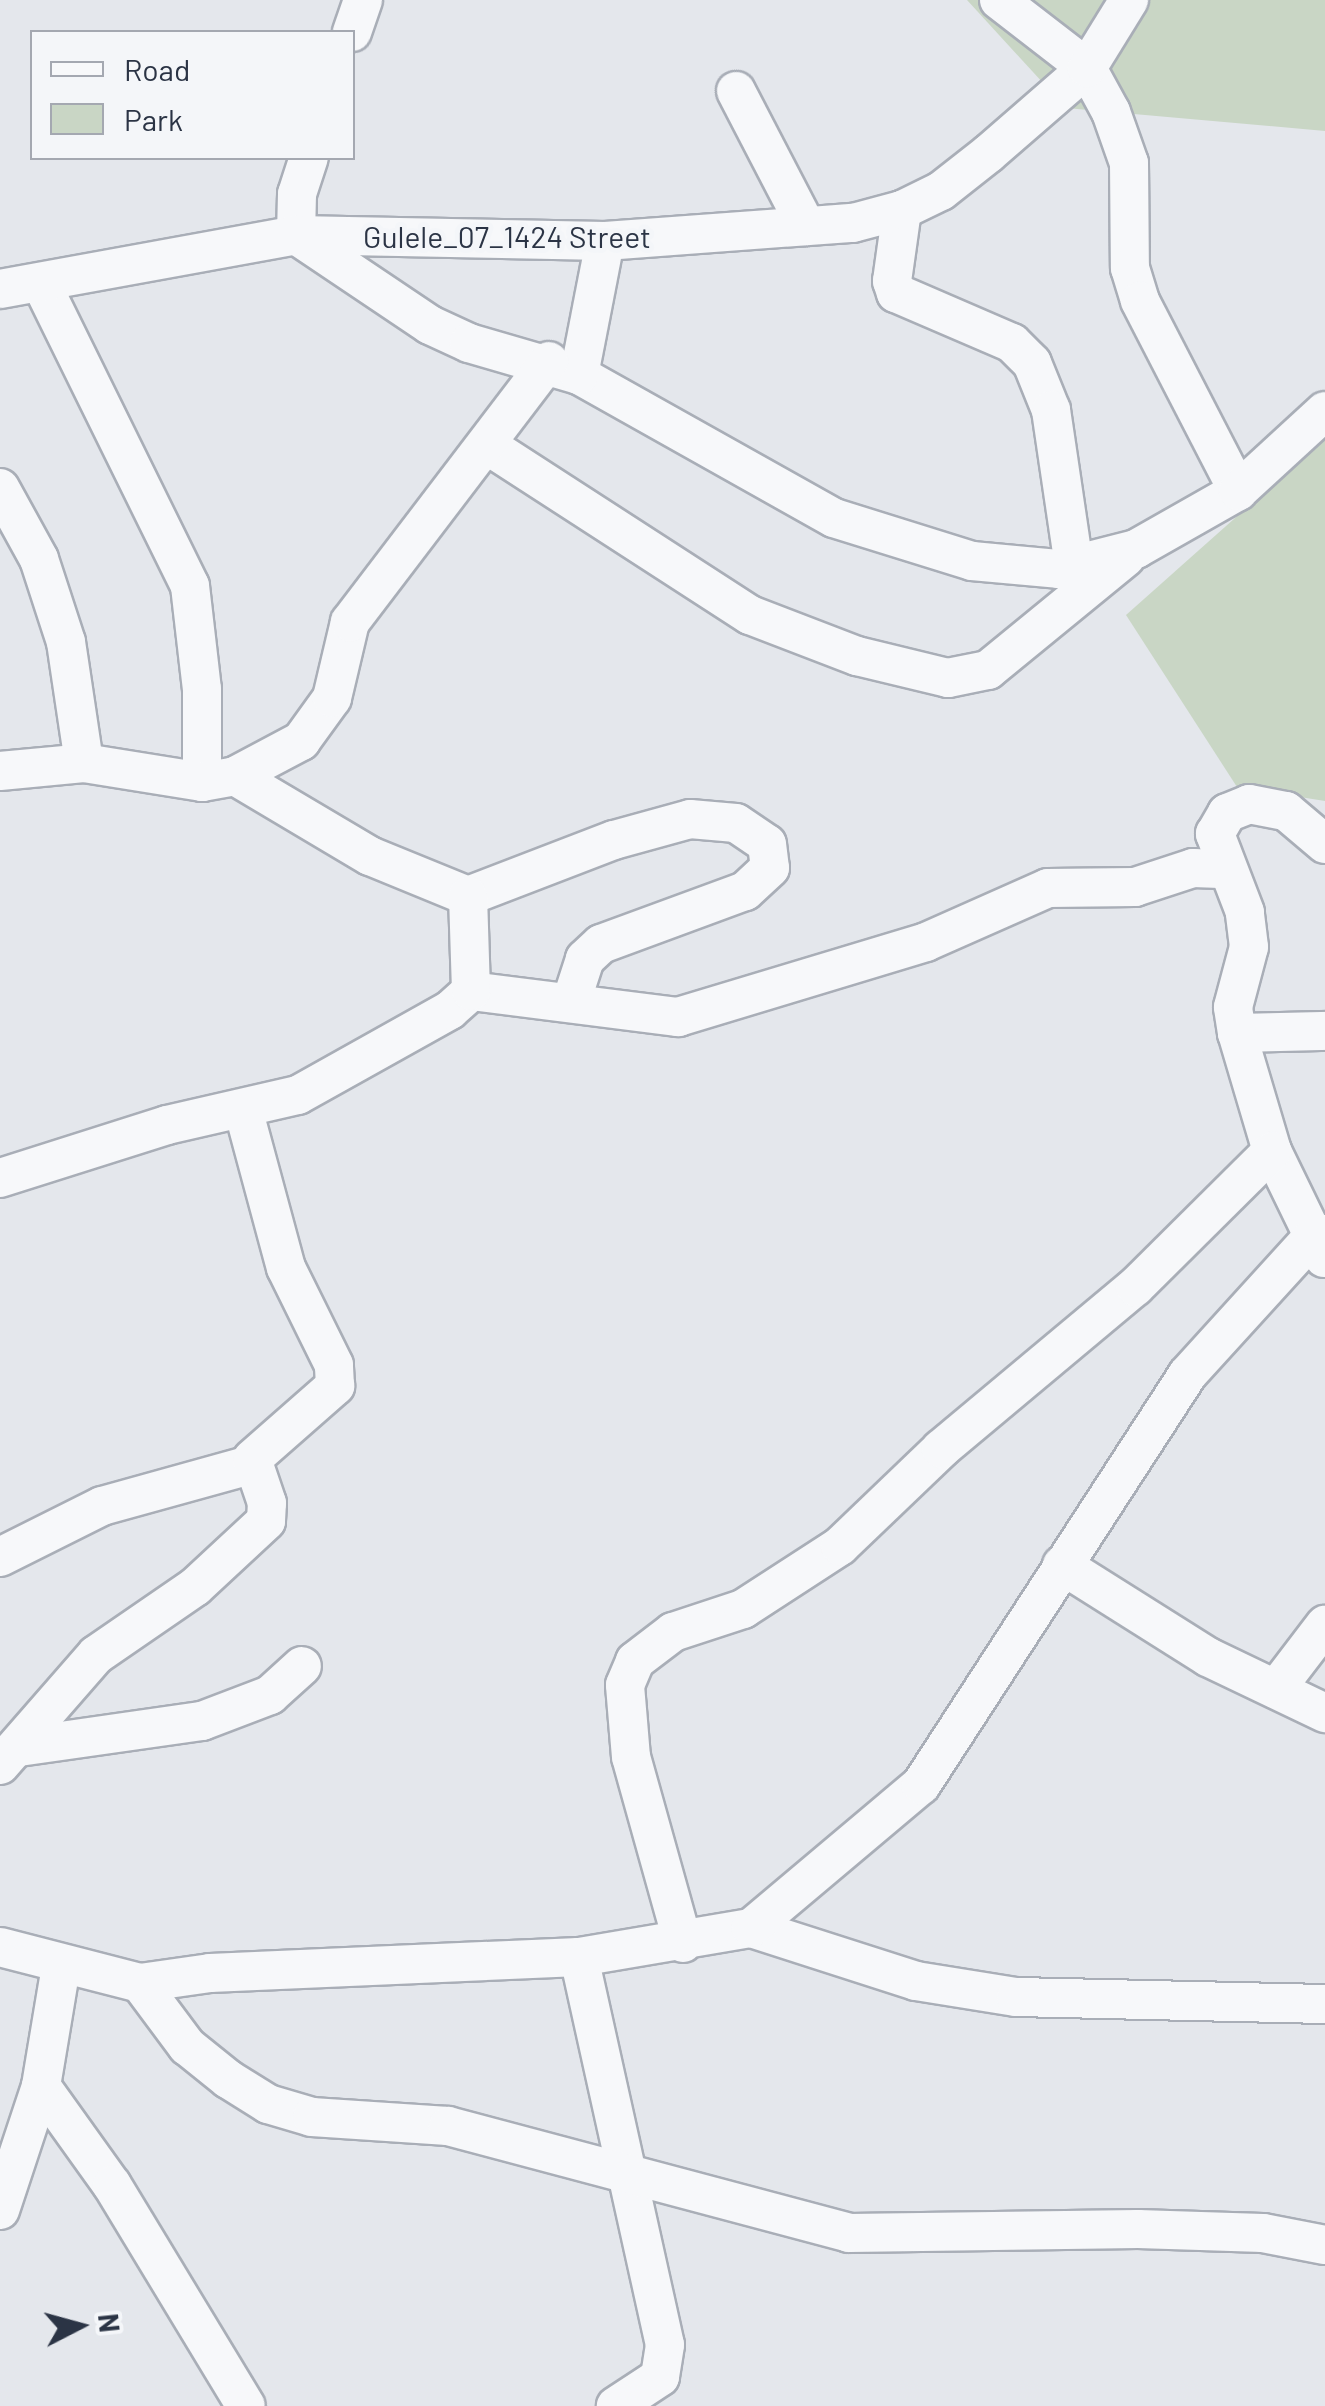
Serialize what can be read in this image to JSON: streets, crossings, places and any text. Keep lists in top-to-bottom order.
{
  "streets": {
    "street": ["Gulele_07_1424 Street"]
  },
  "legend": ["Road", "Park"],
  "north": "right"
}
